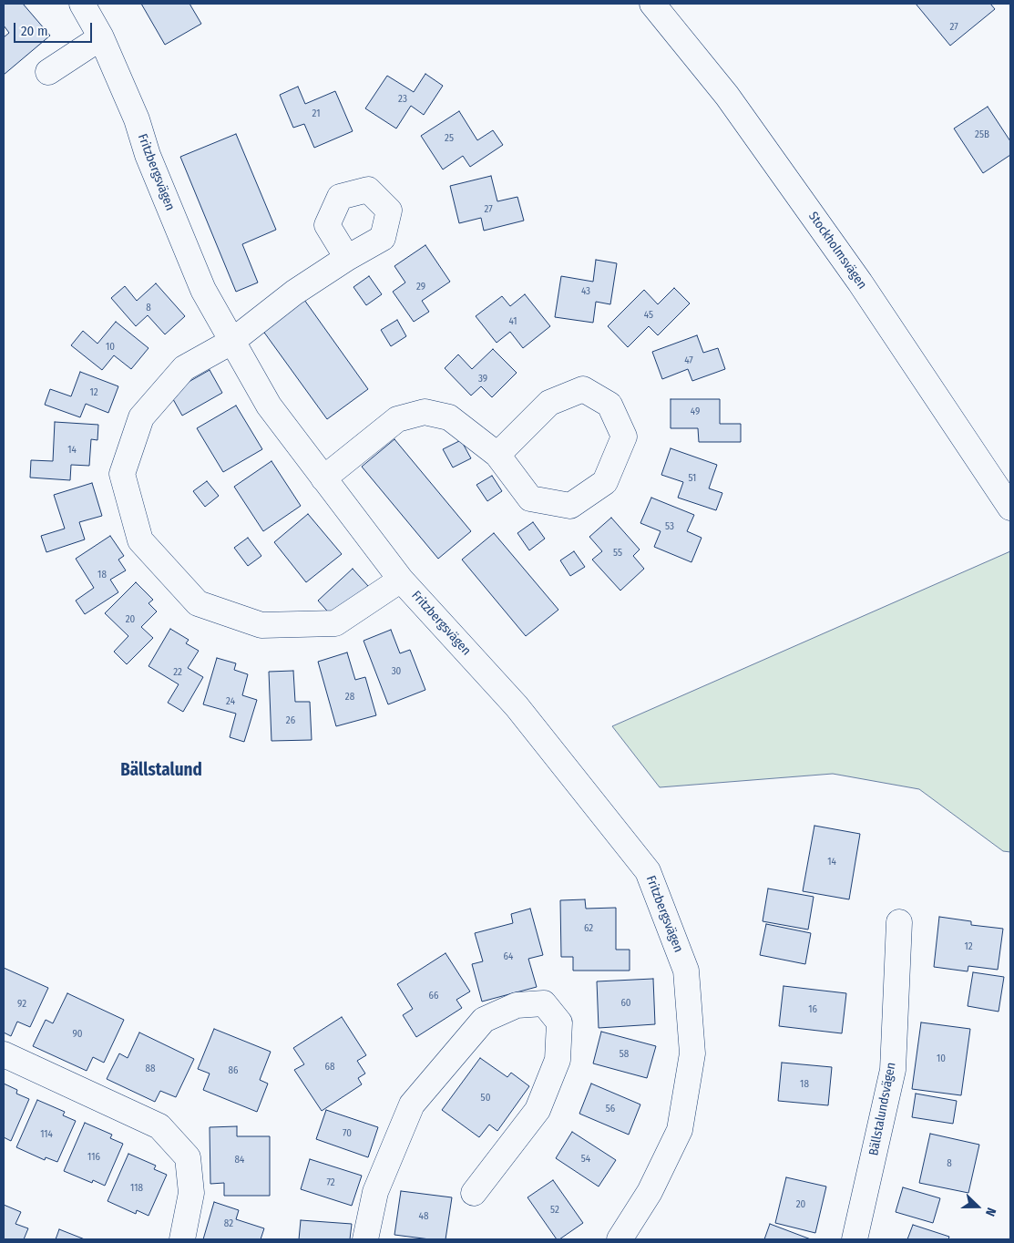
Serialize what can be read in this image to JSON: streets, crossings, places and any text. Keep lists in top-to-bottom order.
{
  "streets": {
    "street": ["Fritzbergsvägen", "Stockholmsvägen", "Bällstalundsvägen"]
  },
  "districts": ["Bällstalund"],
  "house_numbers": [
    "27",
    "23",
    "21",
    "25B",
    "25",
    "27",
    "29",
    "43",
    "8",
    "45",
    "41",
    "10",
    "47",
    "39",
    "12",
    "49",
    "14",
    "51",
    "53",
    "55",
    "18",
    "20",
    "30",
    "22",
    "28",
    "24",
    "26",
    "14",
    "62",
    "12",
    "64",
    "66",
    "60",
    "92",
    "16",
    "90",
    "58",
    "10",
    "68",
    "88",
    "86",
    "18",
    "50",
    "56",
    "70",
    "114",
    "116",
    "54",
    "84",
    "8",
    "72",
    "118",
    "20",
    "52",
    "48",
    "82"
  ],
  "scale_bar": "20 m",
  "north": "right"
}
